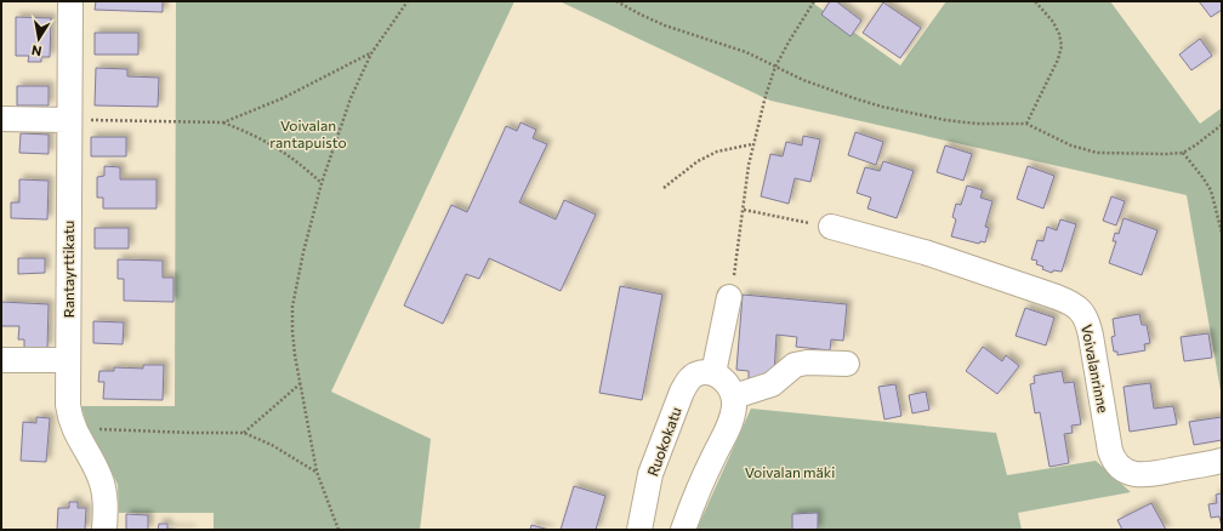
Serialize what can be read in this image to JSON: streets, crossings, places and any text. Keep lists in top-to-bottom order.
{
  "streets": {
    "street": ["Rantayrttikatu", "Voivalanrinne", "Ruokokatu"]
  },
  "parks": ["Voivalan rantapuisto", "Voivalan mäki"],
  "north": "bottom"
}
